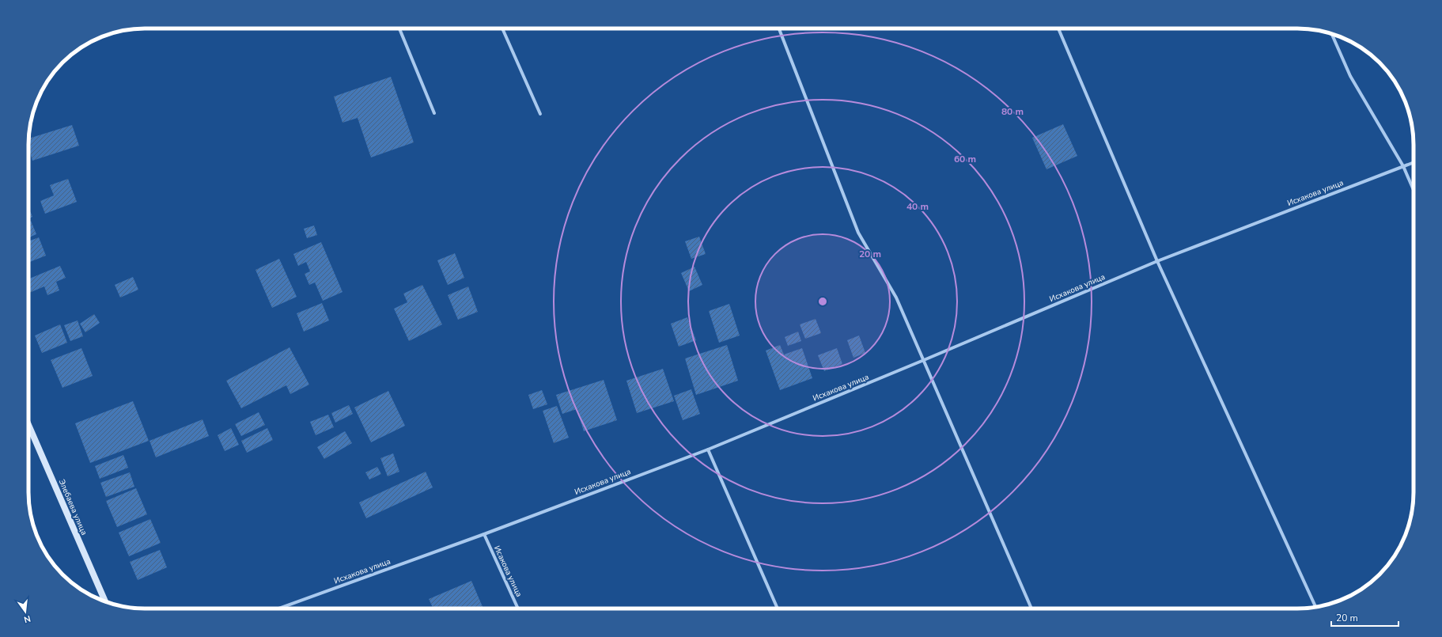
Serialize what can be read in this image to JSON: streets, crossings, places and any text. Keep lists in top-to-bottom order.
{
  "streets": {
    "street": ["Исхакова улица", "Элебаева улица", "Исакова улица"]
  },
  "crossings": [
    ["Исхакова улица", "Исакова улица"]
  ],
  "scale_bar": "20 m",
  "north": "bottom",
  "rings": [
    "80 m",
    "60 m",
    "40 m",
    "20 m"
  ]
}
